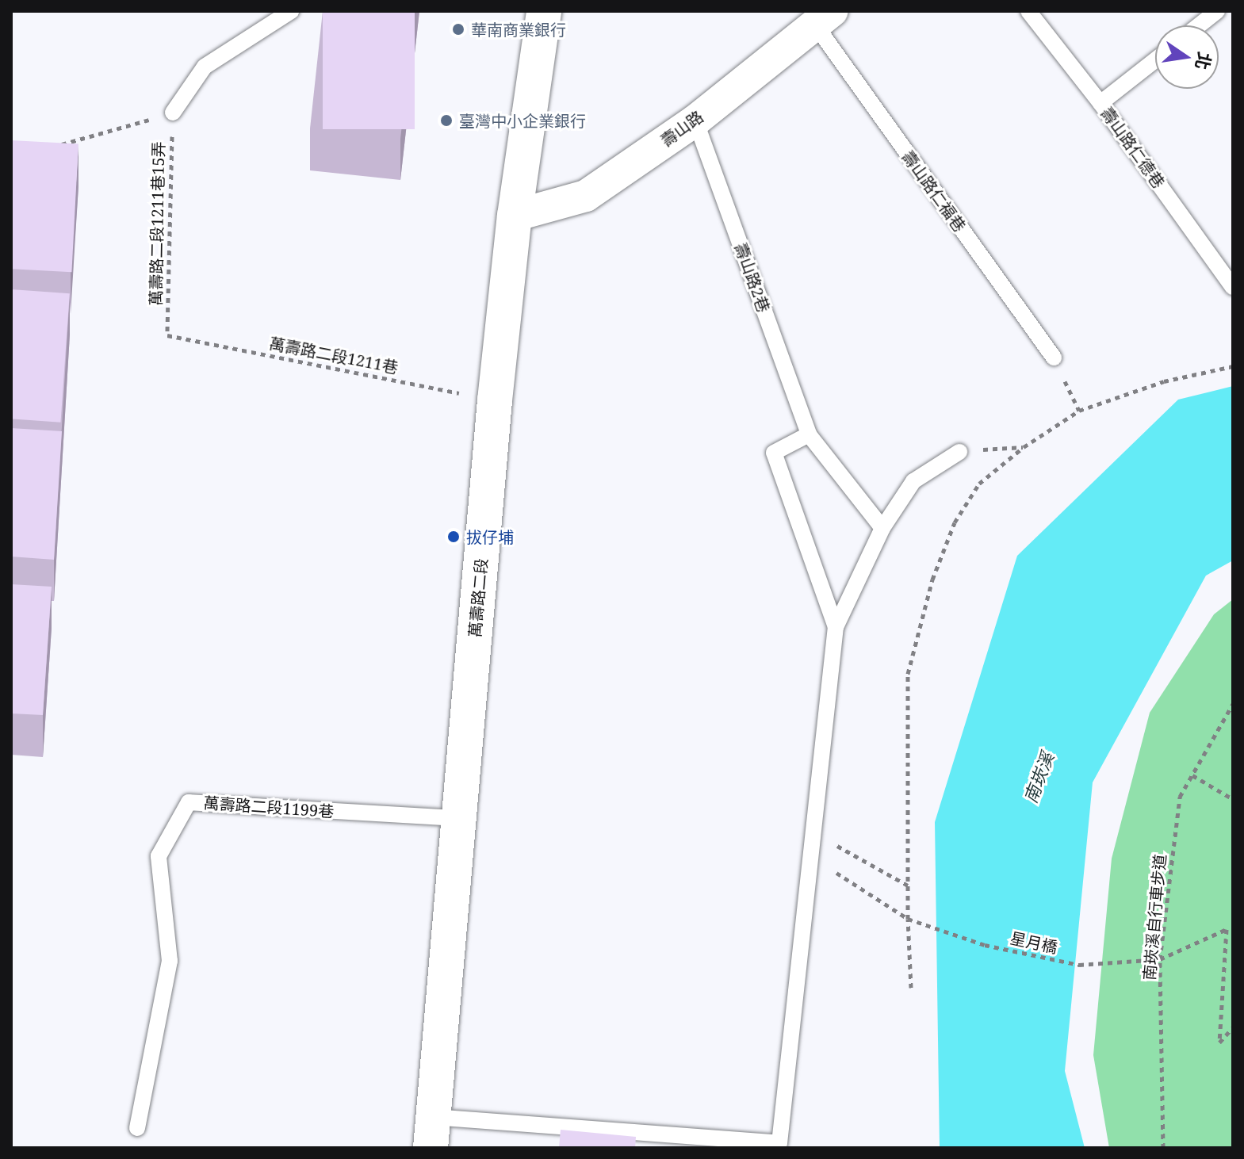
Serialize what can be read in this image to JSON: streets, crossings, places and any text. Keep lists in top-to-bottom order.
{
  "streets": {
    "main road": ["萬壽路二段"],
    "street": ["壽山路"],
    "lane": [
      "壽山路仁德巷",
      "壽山路仁福巷",
      "壽山路2巷",
      "萬壽路二段1199巷"
    ],
    "path": [
      "萬壽路二段1211巷15弄",
      "萬壽路二段1211巷",
      "南崁溪自行車步道",
      "星月橋"
    ]
  },
  "crossings": [
    ["壽山路", "壽山路仁福巷"],
    ["壽山路", "壽山路2巷"],
    ["壽山路", "萬壽路二段"],
    ["萬壽路二段1211巷15弄", "萬壽路二段1211巷"],
    ["萬壽路二段1211巷", "萬壽路二段"],
    ["萬壽路二段", "萬壽路二段1199巷"],
    ["南崁溪自行車步道", "星月橋"]
  ],
  "water": ["南崁溪"],
  "places": ["華南商業銀行", "臺灣中小企業銀行", "拔仔埔"],
  "north": "right"
}
